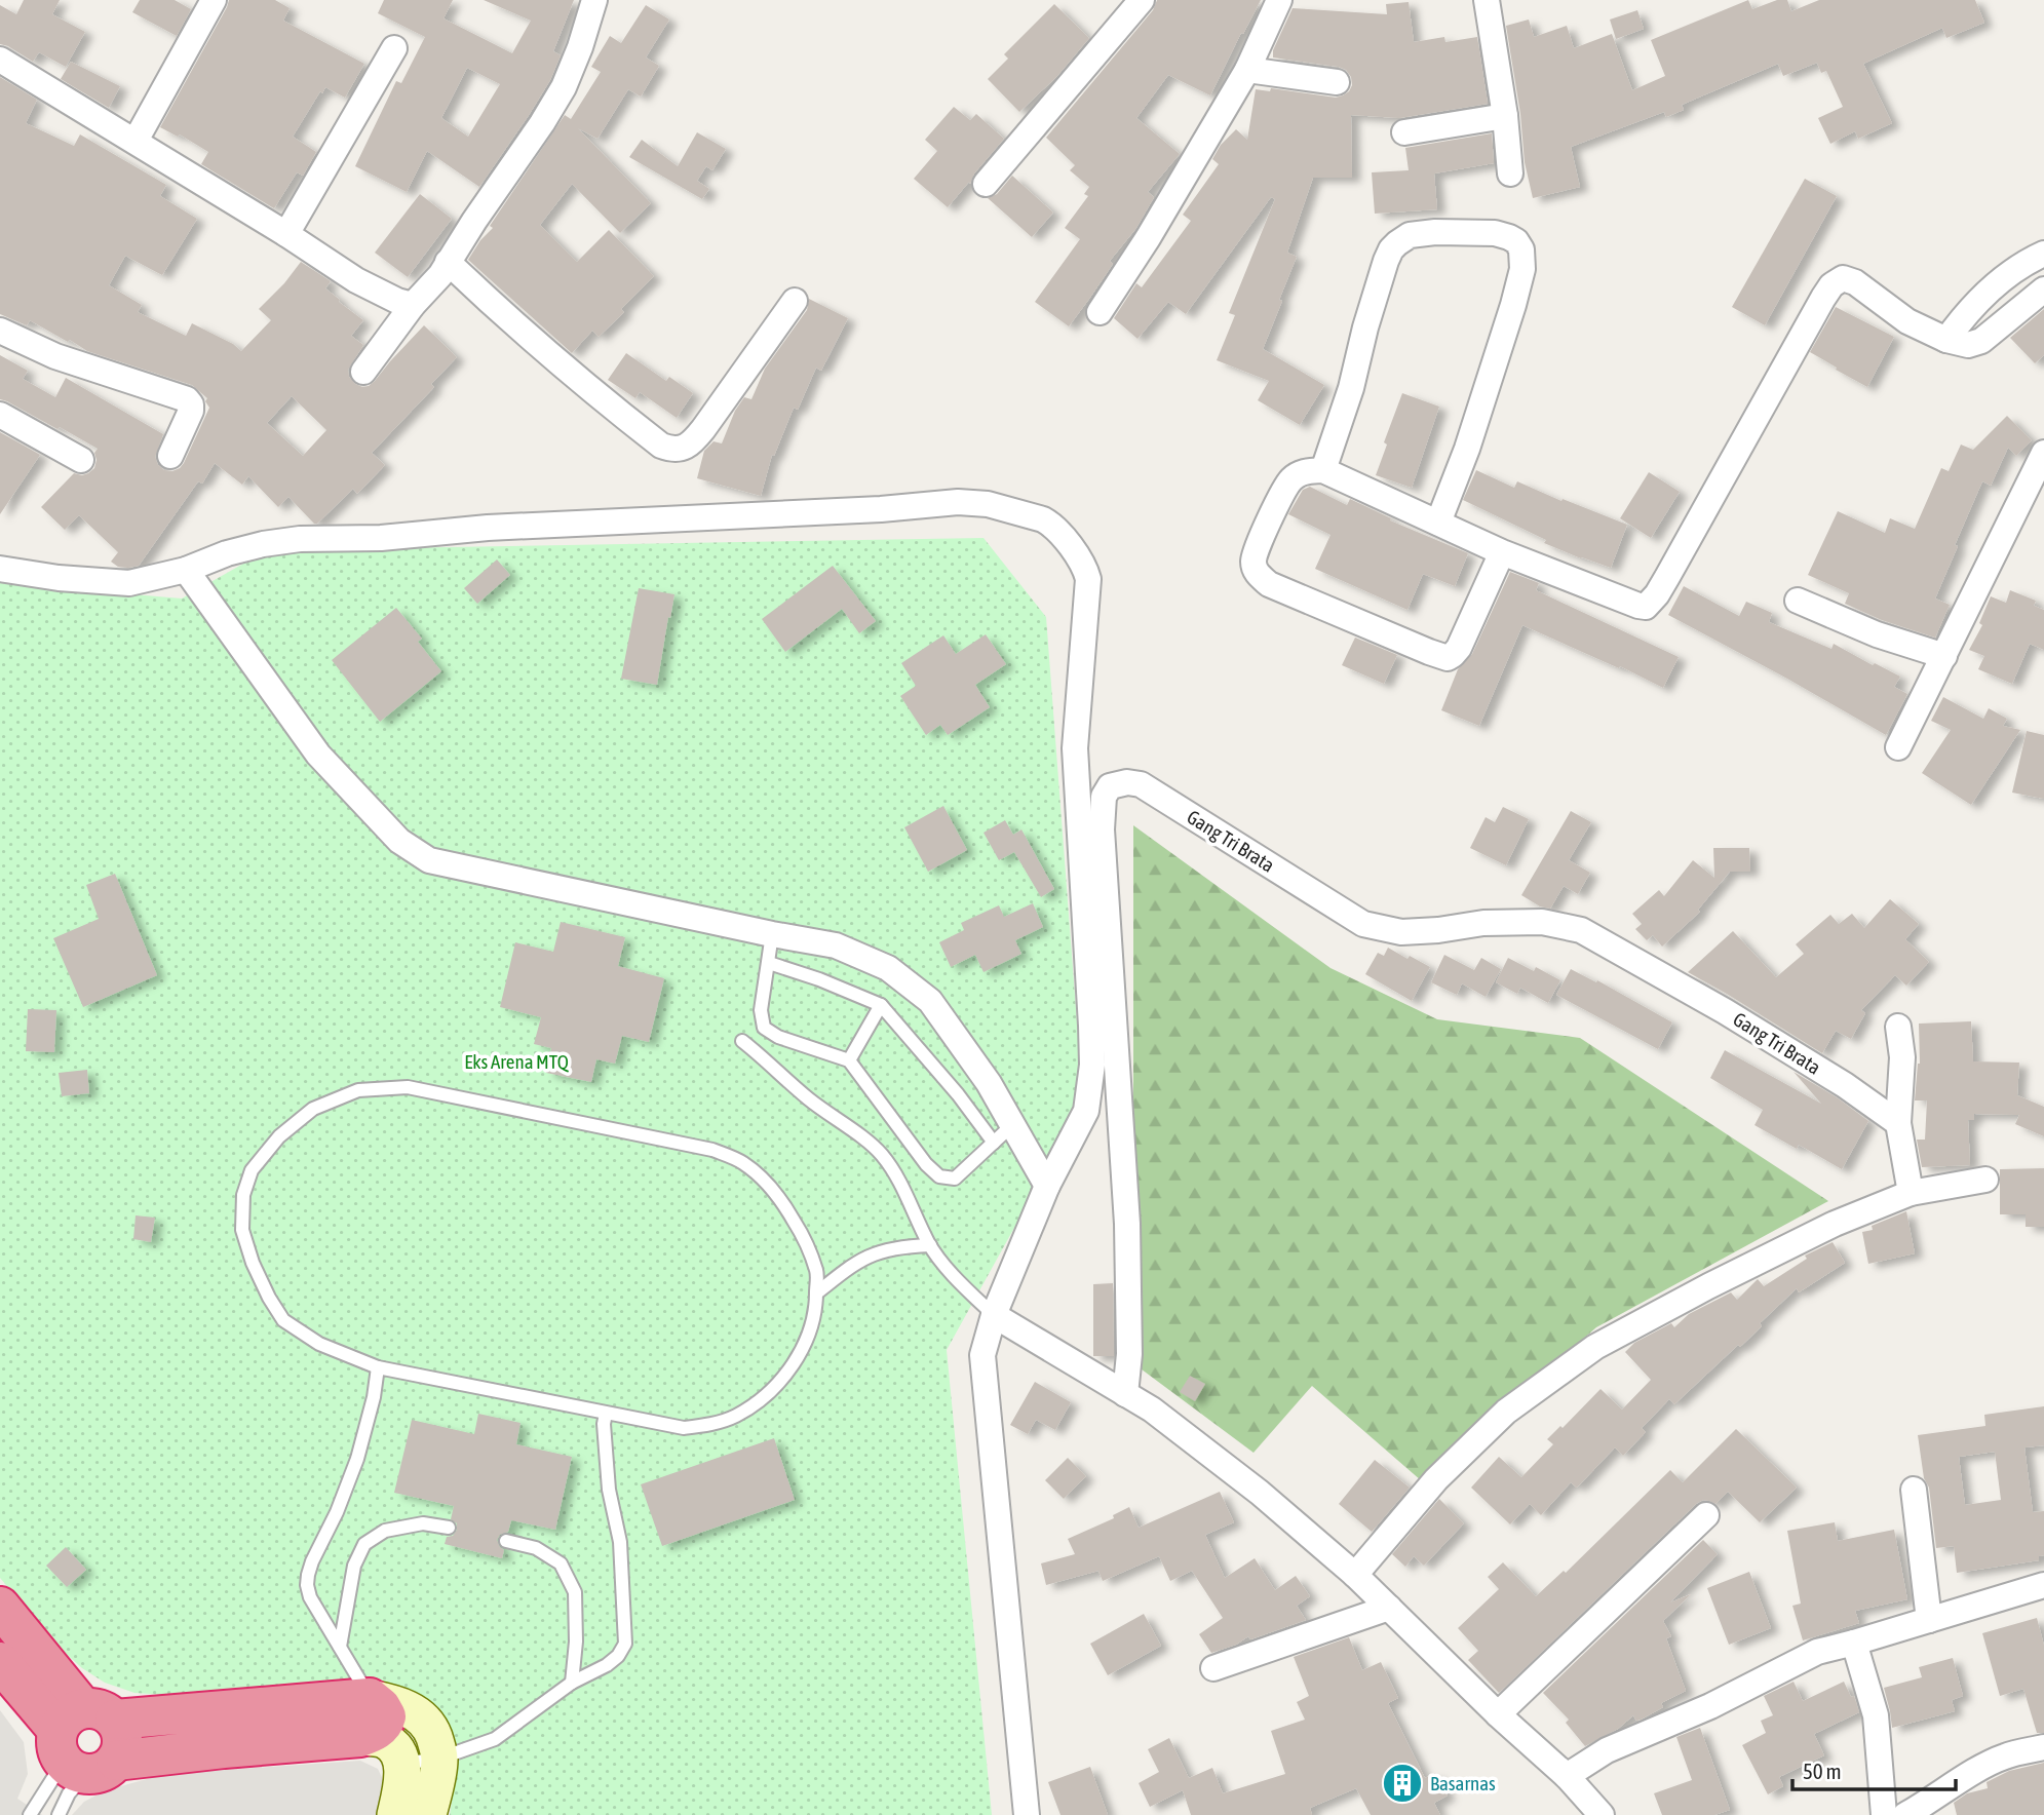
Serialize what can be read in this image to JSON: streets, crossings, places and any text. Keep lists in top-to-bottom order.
{
  "streets": {
    "street": ["Gang Tri Brata"]
  },
  "parks": ["Eks Arena MTQ"],
  "places": {
    "building": ["Basarnas"]
  },
  "scale_bar": "50 m"
}
